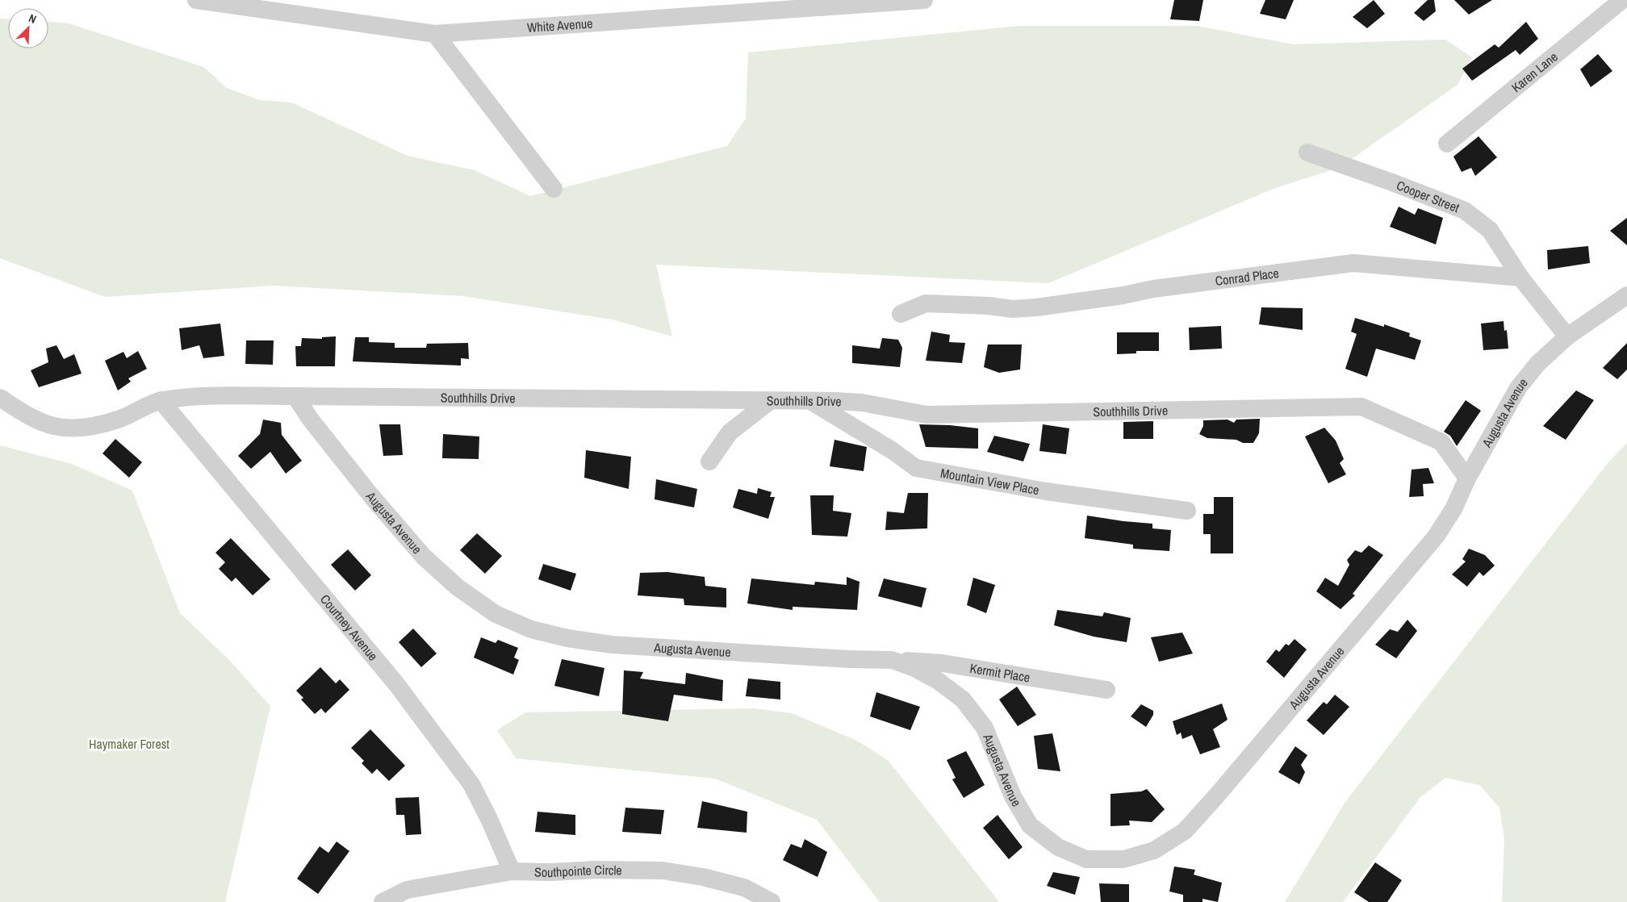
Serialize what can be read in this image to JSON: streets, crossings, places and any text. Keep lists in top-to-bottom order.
{
  "streets": {
    "street": [
      "White Avenue",
      "Karen Lane",
      "Cooper Street",
      "Conrad Place",
      "Southhills Drive",
      "Augusta Avenue",
      "Mountain View Place",
      "Courtney Avenue",
      "Kermit Place",
      "Southpointe Circle"
    ]
  },
  "crossings": [
    ["Cooper Street", "Conrad Place"],
    ["Southhills Drive", "Augusta Avenue"],
    ["Southhills Drive", "Mountain View Place"],
    ["Southhills Drive", "Courtney Avenue"],
    ["Augusta Avenue", "Kermit Place"],
    ["Courtney Avenue", "Southpointe Circle"]
  ],
  "parks": ["Haymaker Forest"],
  "north": "top right"
}
